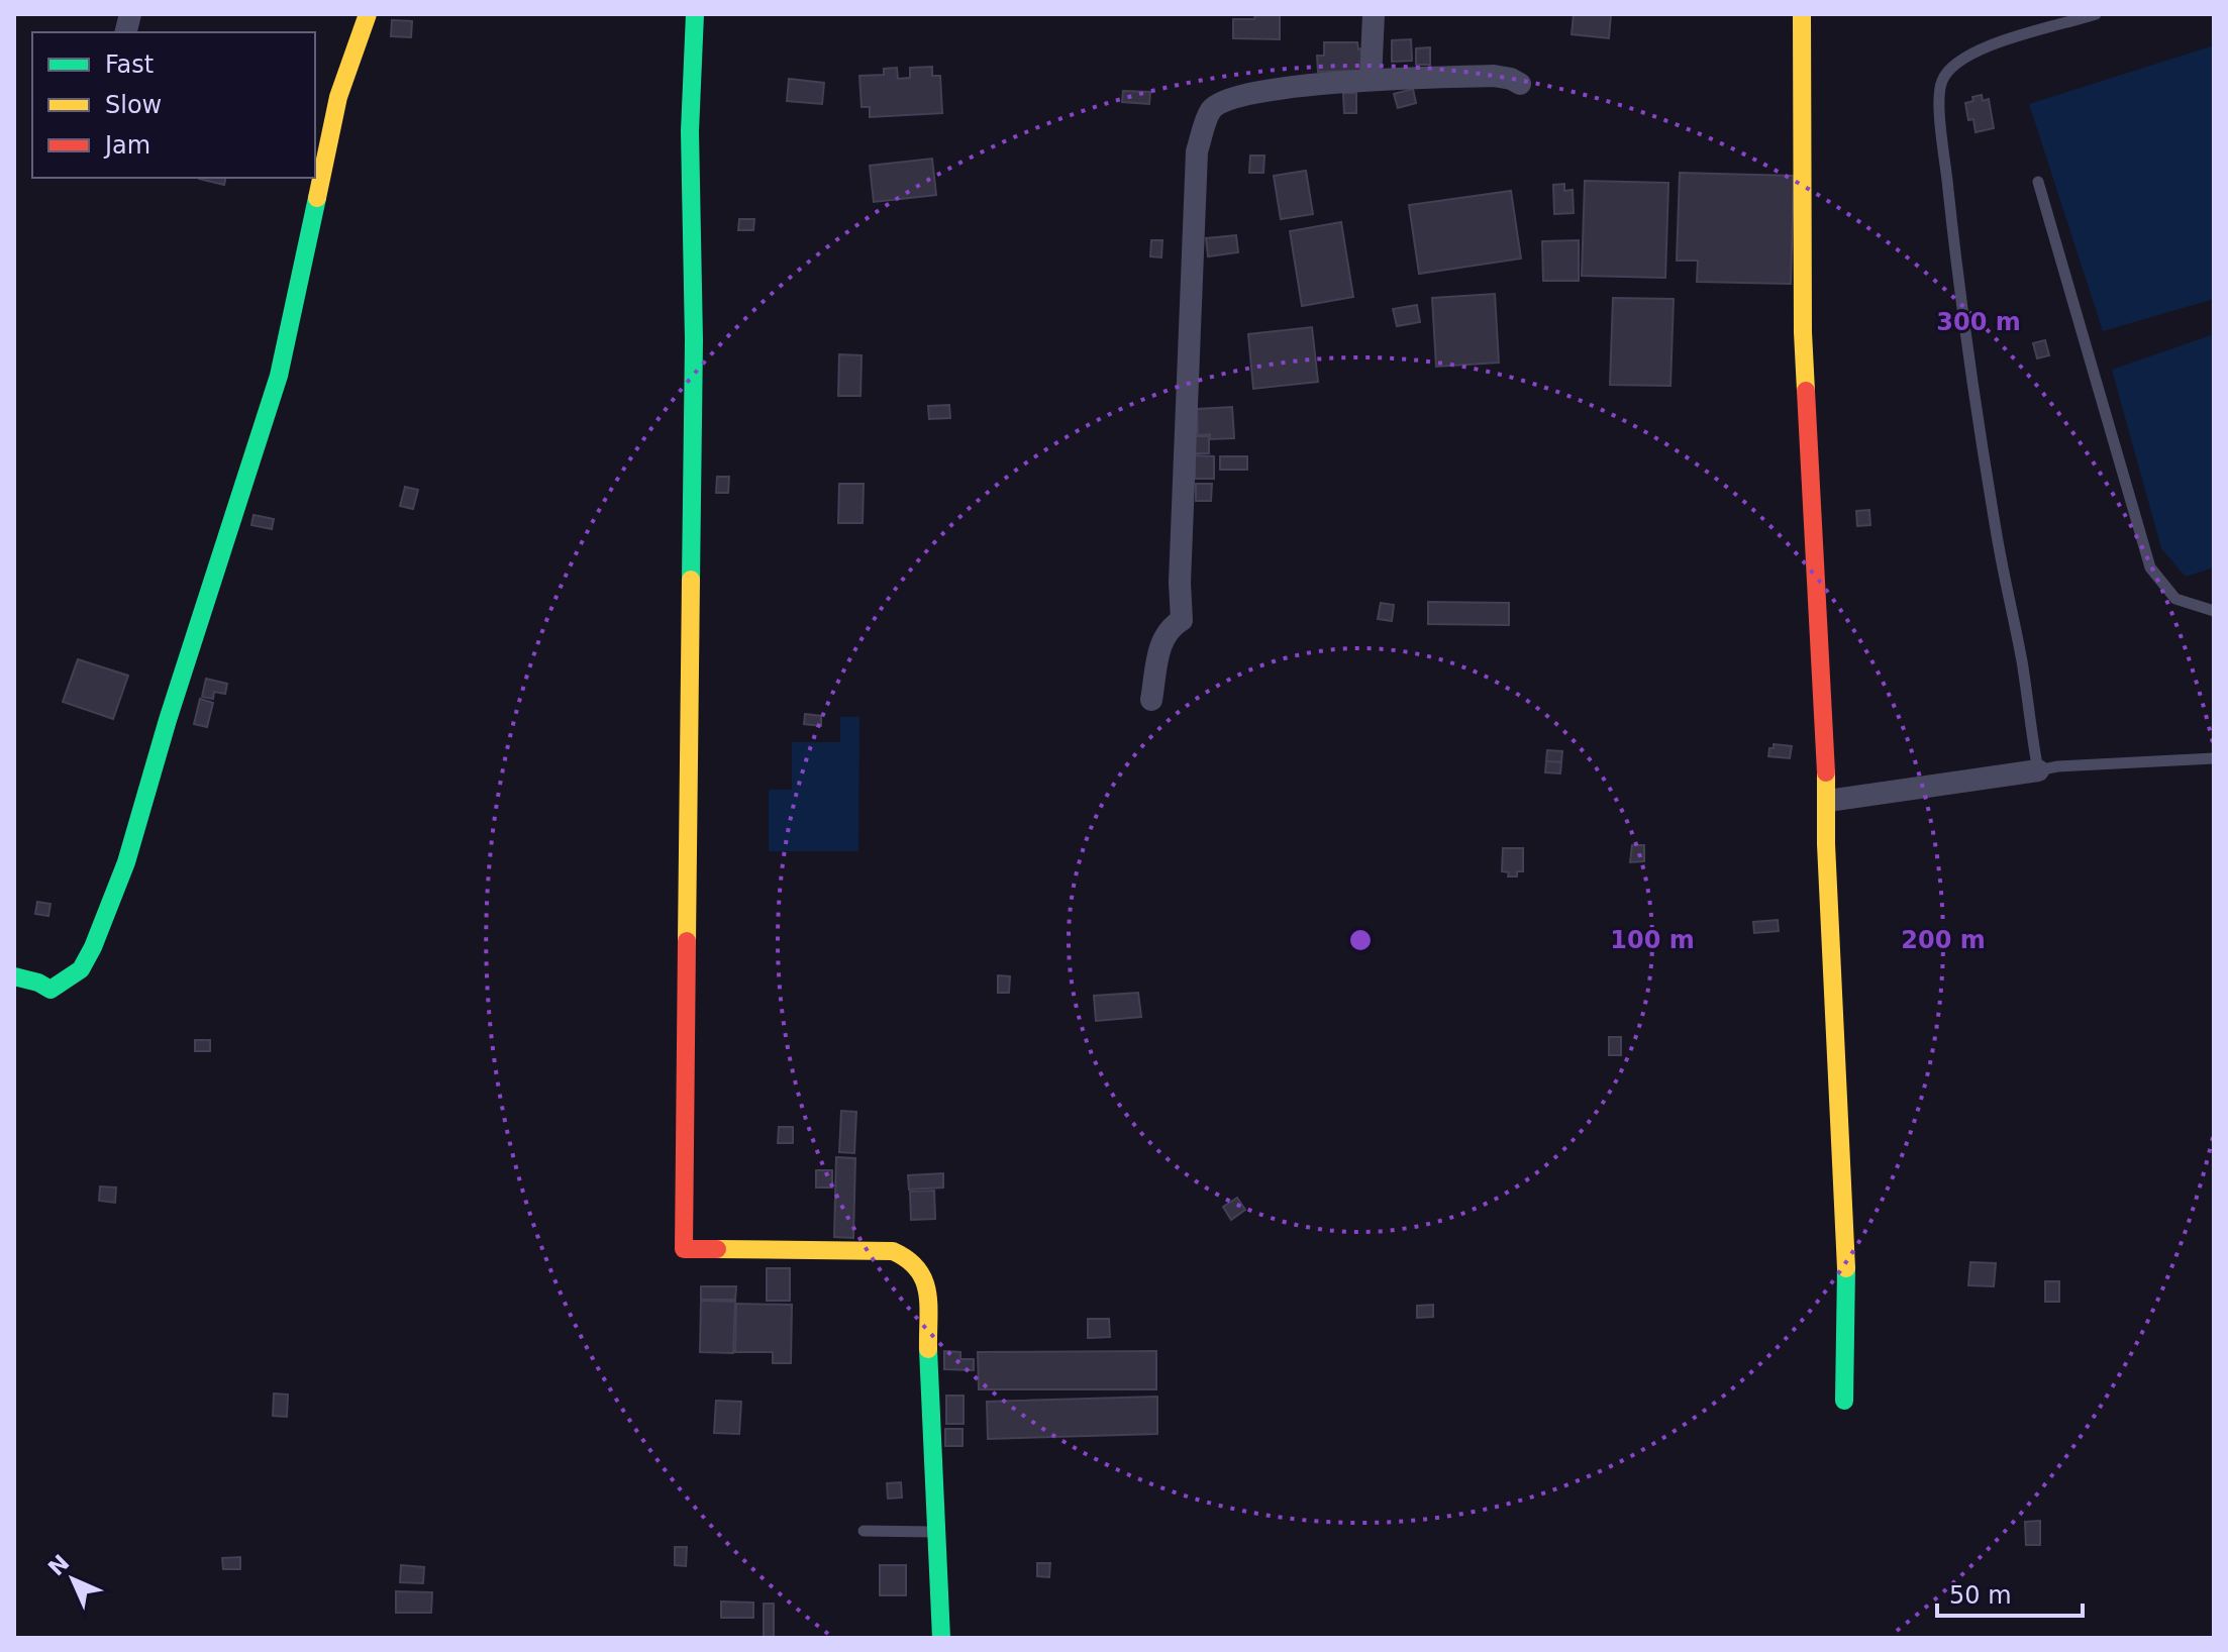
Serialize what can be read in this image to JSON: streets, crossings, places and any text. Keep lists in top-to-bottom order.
{
  "legend": ["Fast", "Slow", "Jam"],
  "scale_bar": "50 m",
  "north": "top left",
  "rings": ["300 m", "100 m", "200 m"]
}
